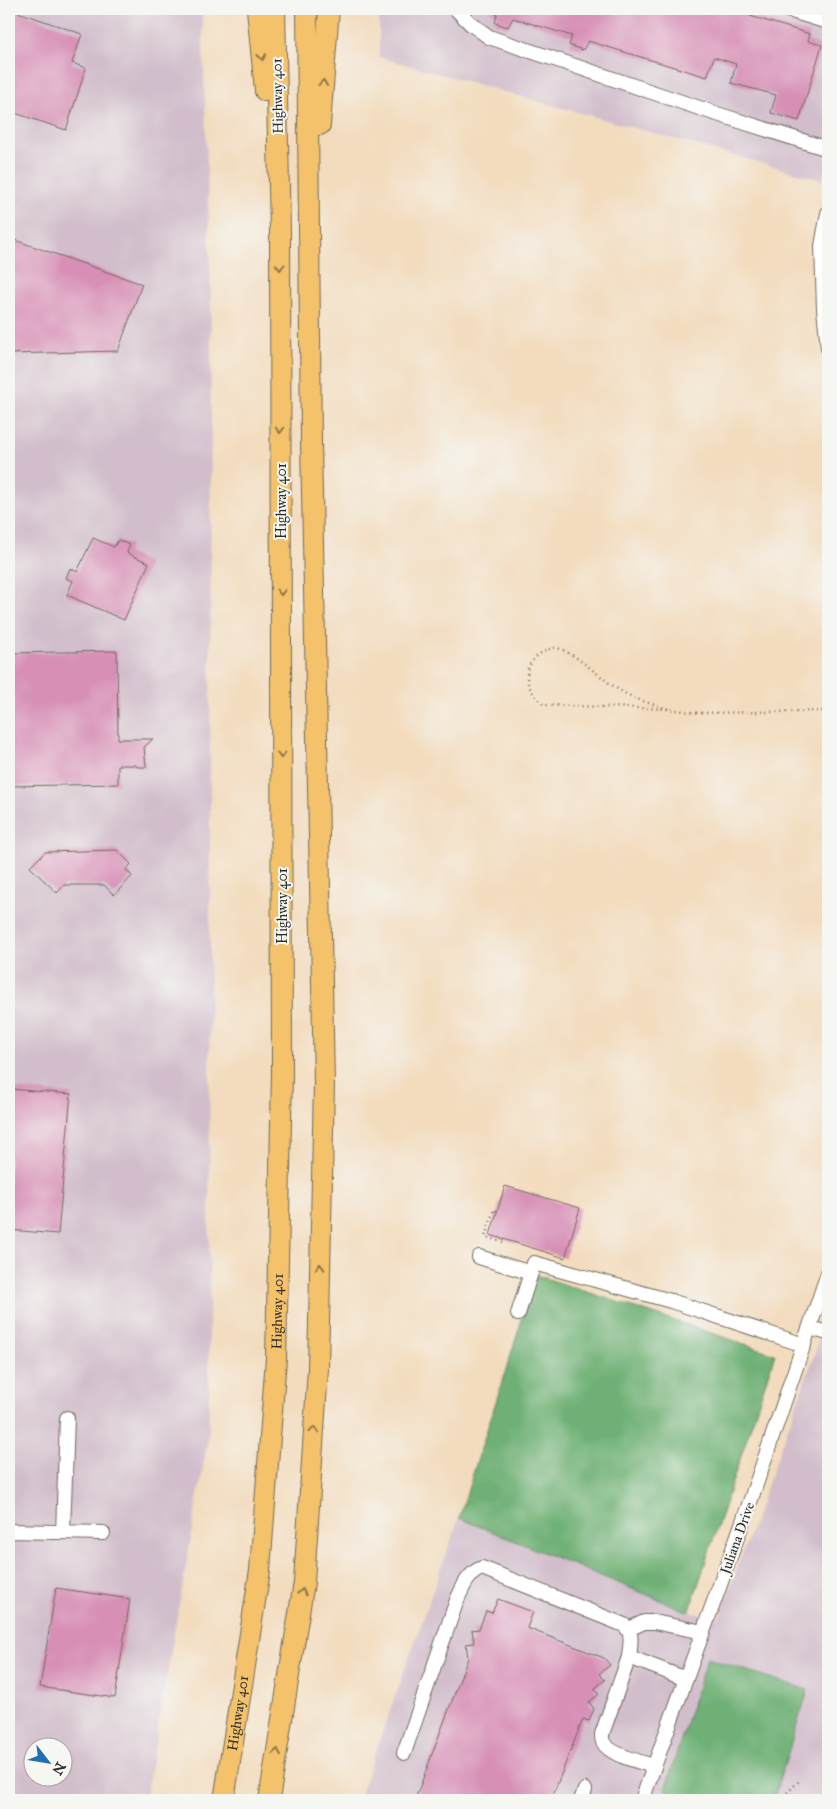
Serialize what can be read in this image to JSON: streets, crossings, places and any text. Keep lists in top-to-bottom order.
{
  "streets": {
    "highway": ["Highway 401"],
    "street": ["Juliana Drive"]
  },
  "north": "bottom right"
}
